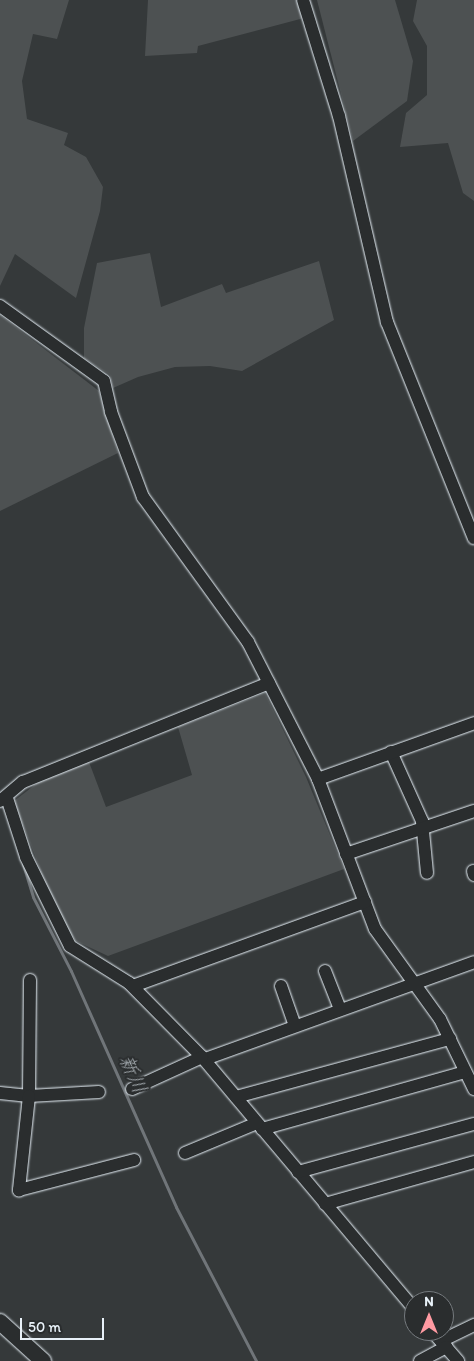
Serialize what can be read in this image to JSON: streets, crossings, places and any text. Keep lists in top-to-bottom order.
{
  "water": ["新川"],
  "scale_bar": "50 m",
  "north": "top"
}
